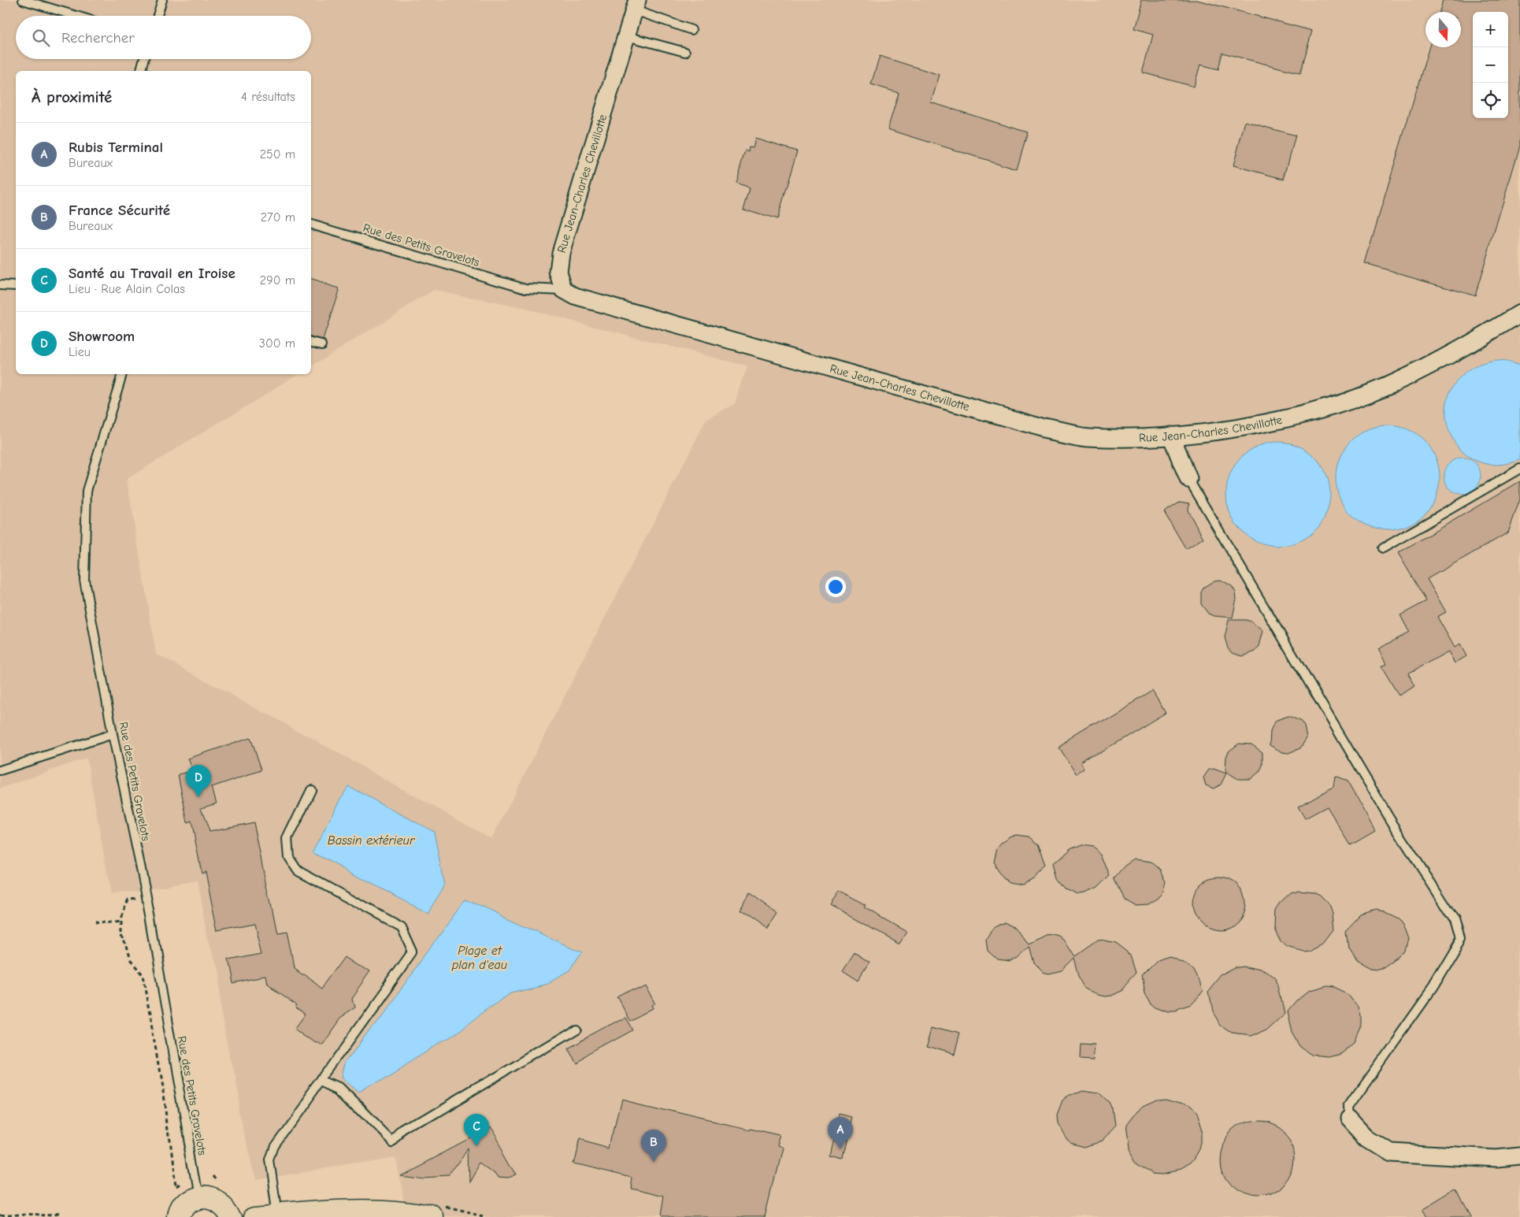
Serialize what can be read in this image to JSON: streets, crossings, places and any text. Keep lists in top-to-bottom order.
{
  "streets": {
    "street": ["Rue Jean-Charles Chevillotte"],
    "lane": ["Rue des Petits Gravelots"]
  },
  "crossings": [
    ["Rue Jean-Charles Chevillotte", "Rue des Petits Gravelots"]
  ],
  "water": ["Bassin extérieur", "Plage et plan d'eau"],
  "north": "bottom",
  "page": {
    "map_buttons": ["+", "−"],
    "search": "Rechercher",
    "heading": ["À proximité", "4 résultats"],
    "list": [
      {
        "mark": "A",
        "name": "Rubis Terminal",
        "note": "Bureaux",
        "value": "250 m"
      },
      {
        "mark": "B",
        "name": "France Sécurité",
        "note": "Bureaux",
        "value": "270 m"
      },
      {
        "mark": "C",
        "name": "Santé au Travail en Iroise",
        "note": "Lieu · Rue Alain Colas",
        "value": "290 m"
      },
      {
        "mark": "D",
        "name": "Showroom",
        "note": "Lieu",
        "value": "300 m"
      }
    ],
    "pins": [
      "D",
      "C",
      "A",
      "B"
    ]
  }
}
